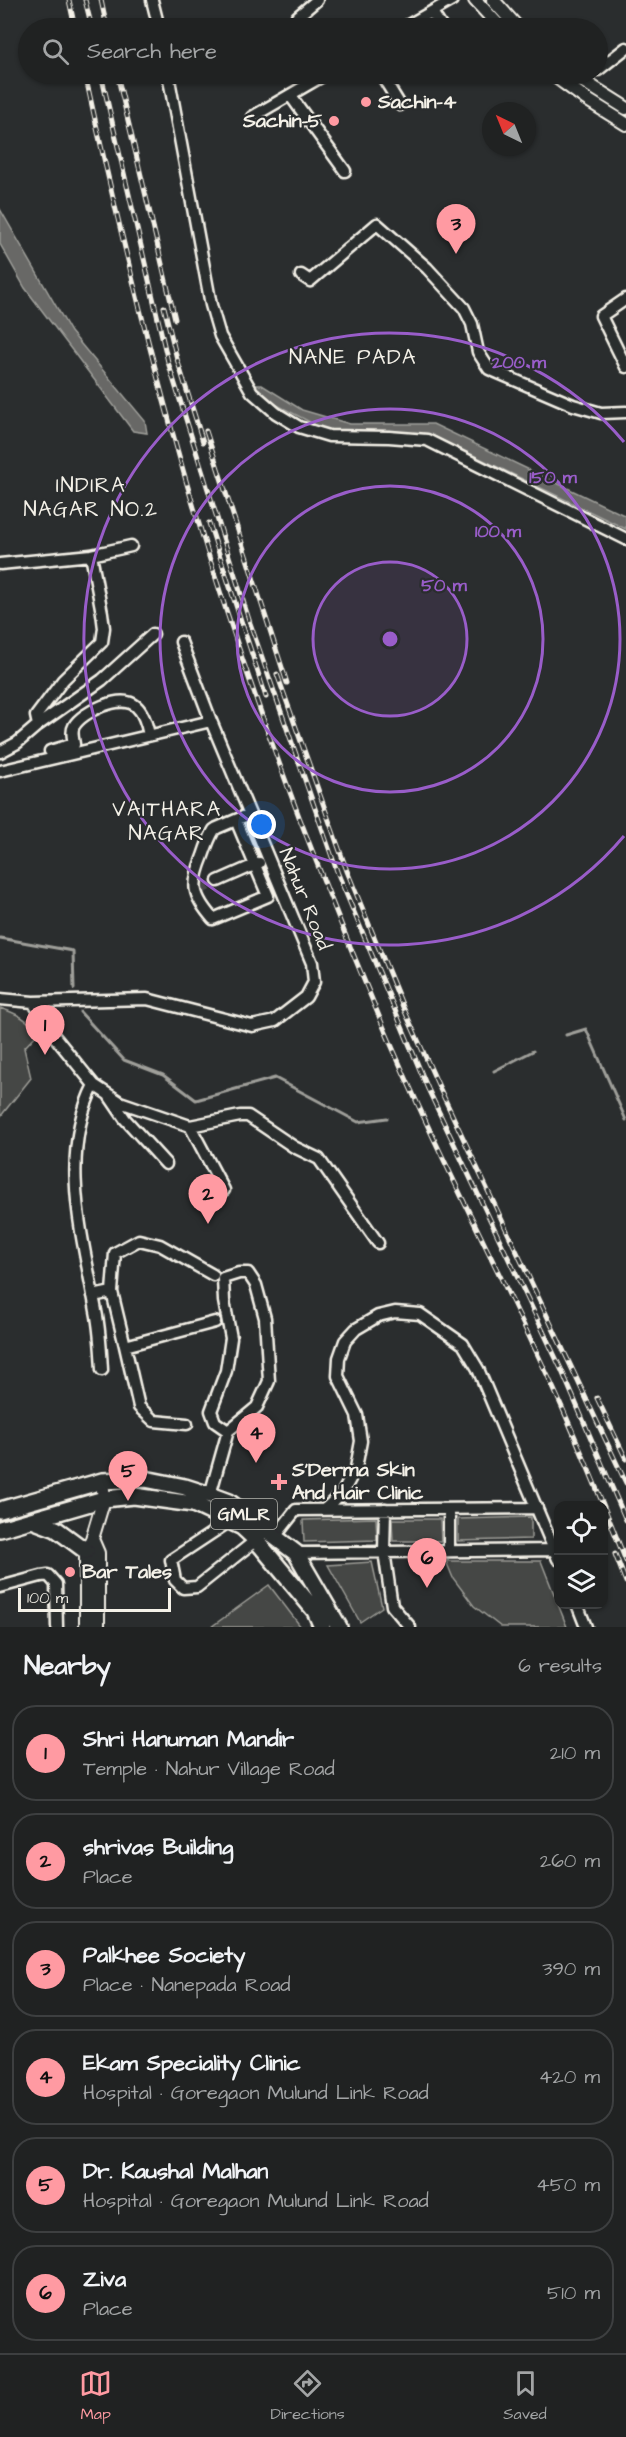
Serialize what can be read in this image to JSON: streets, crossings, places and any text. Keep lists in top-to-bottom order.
{
  "streets": {
    "main road": ["GMLR"],
    "street": ["Nahur Road"]
  },
  "districts": ["NANE PADA", "INDIRA NAGAR NO.2", "VAITHARA NAGAR"],
  "places": {
    "other": ["Sachin-4", "Sachin-5", "Bar Tales"],
    "health": ["S'Derma Skin And Hair Clinic"]
  },
  "scale_bar": "100 m",
  "north": "top left",
  "page": {
    "search": "Search here",
    "pins": [
      "3",
      "1",
      "2",
      "4",
      "5",
      "6"
    ],
    "scale": "100 m",
    "heading": ["Nearby", "6 results"],
    "list": [
      {
        "mark": "1",
        "name": "Shri Hanuman Mandir",
        "note": "Temple · Nahur Village Road",
        "value": "210 m"
      },
      {
        "mark": "2",
        "name": "shrivas Building",
        "note": "Place",
        "value": "260 m"
      },
      {
        "mark": "3",
        "name": "Palkhee Society",
        "note": "Place · Nanepada Road",
        "value": "390 m"
      },
      {
        "mark": "4",
        "name": "Ekam Speciality Clinic",
        "note": "Hospital · Goregaon Mulund Link Road",
        "value": "420 m"
      },
      {
        "mark": "5",
        "name": "Dr. Kaushal Malhan",
        "note": "Hospital · Goregaon Mulund Link Road",
        "value": "450 m"
      },
      {
        "mark": "6",
        "name": "Ziva",
        "note": "Place",
        "value": "510 m"
      }
    ],
    "nav": ["Map", "Directions", "Saved"]
  },
  "rings": [
    "200 m",
    "150 m",
    "100 m",
    "50 m"
  ]
}
